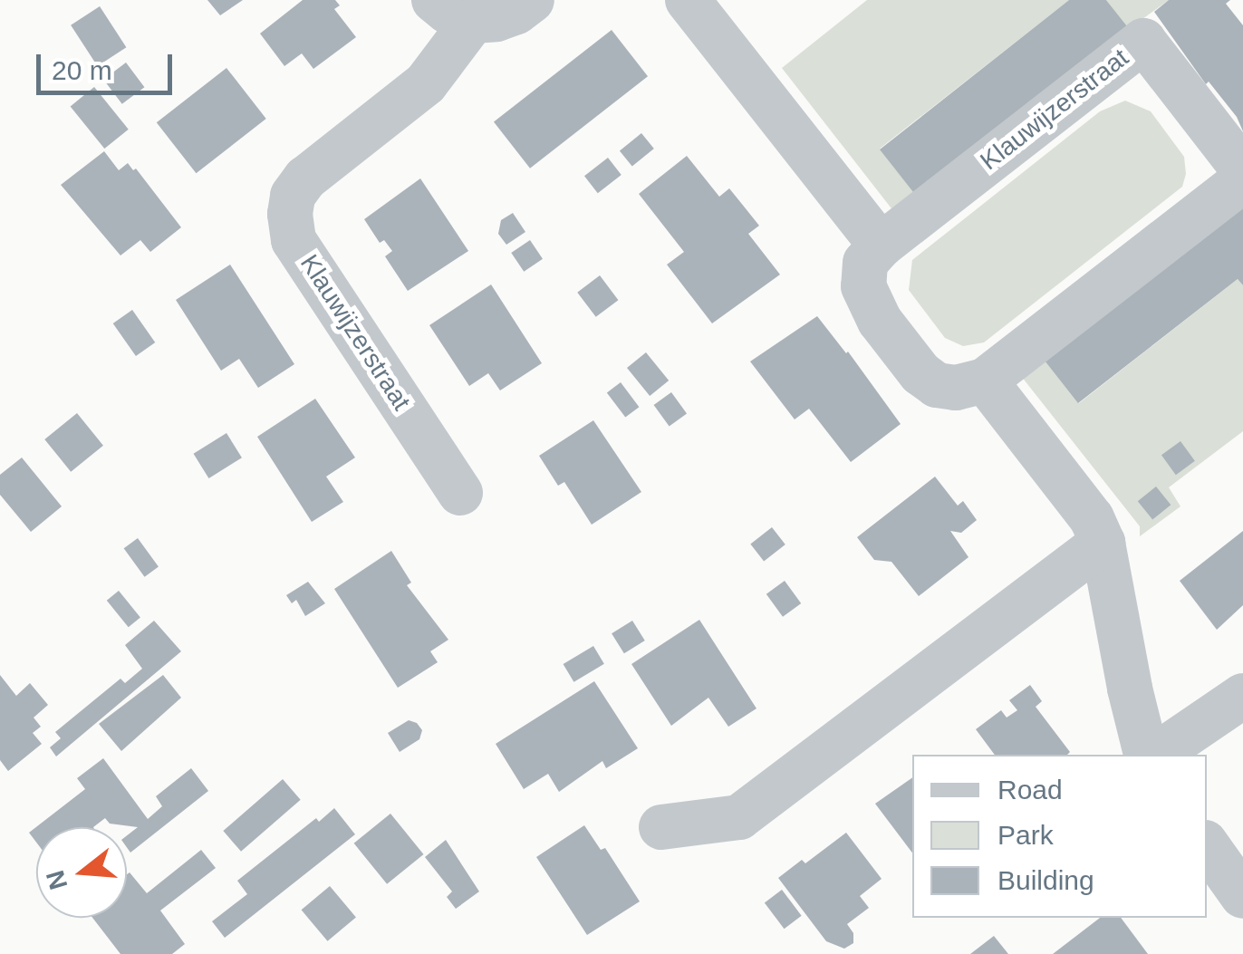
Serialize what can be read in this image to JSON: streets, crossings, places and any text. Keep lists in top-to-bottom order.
{
  "streets": {
    "street": ["Klauwijzerstraat"]
  },
  "legend": ["Road", "Park", "Building"],
  "scale_bar": "20 m",
  "north": "left"
}
